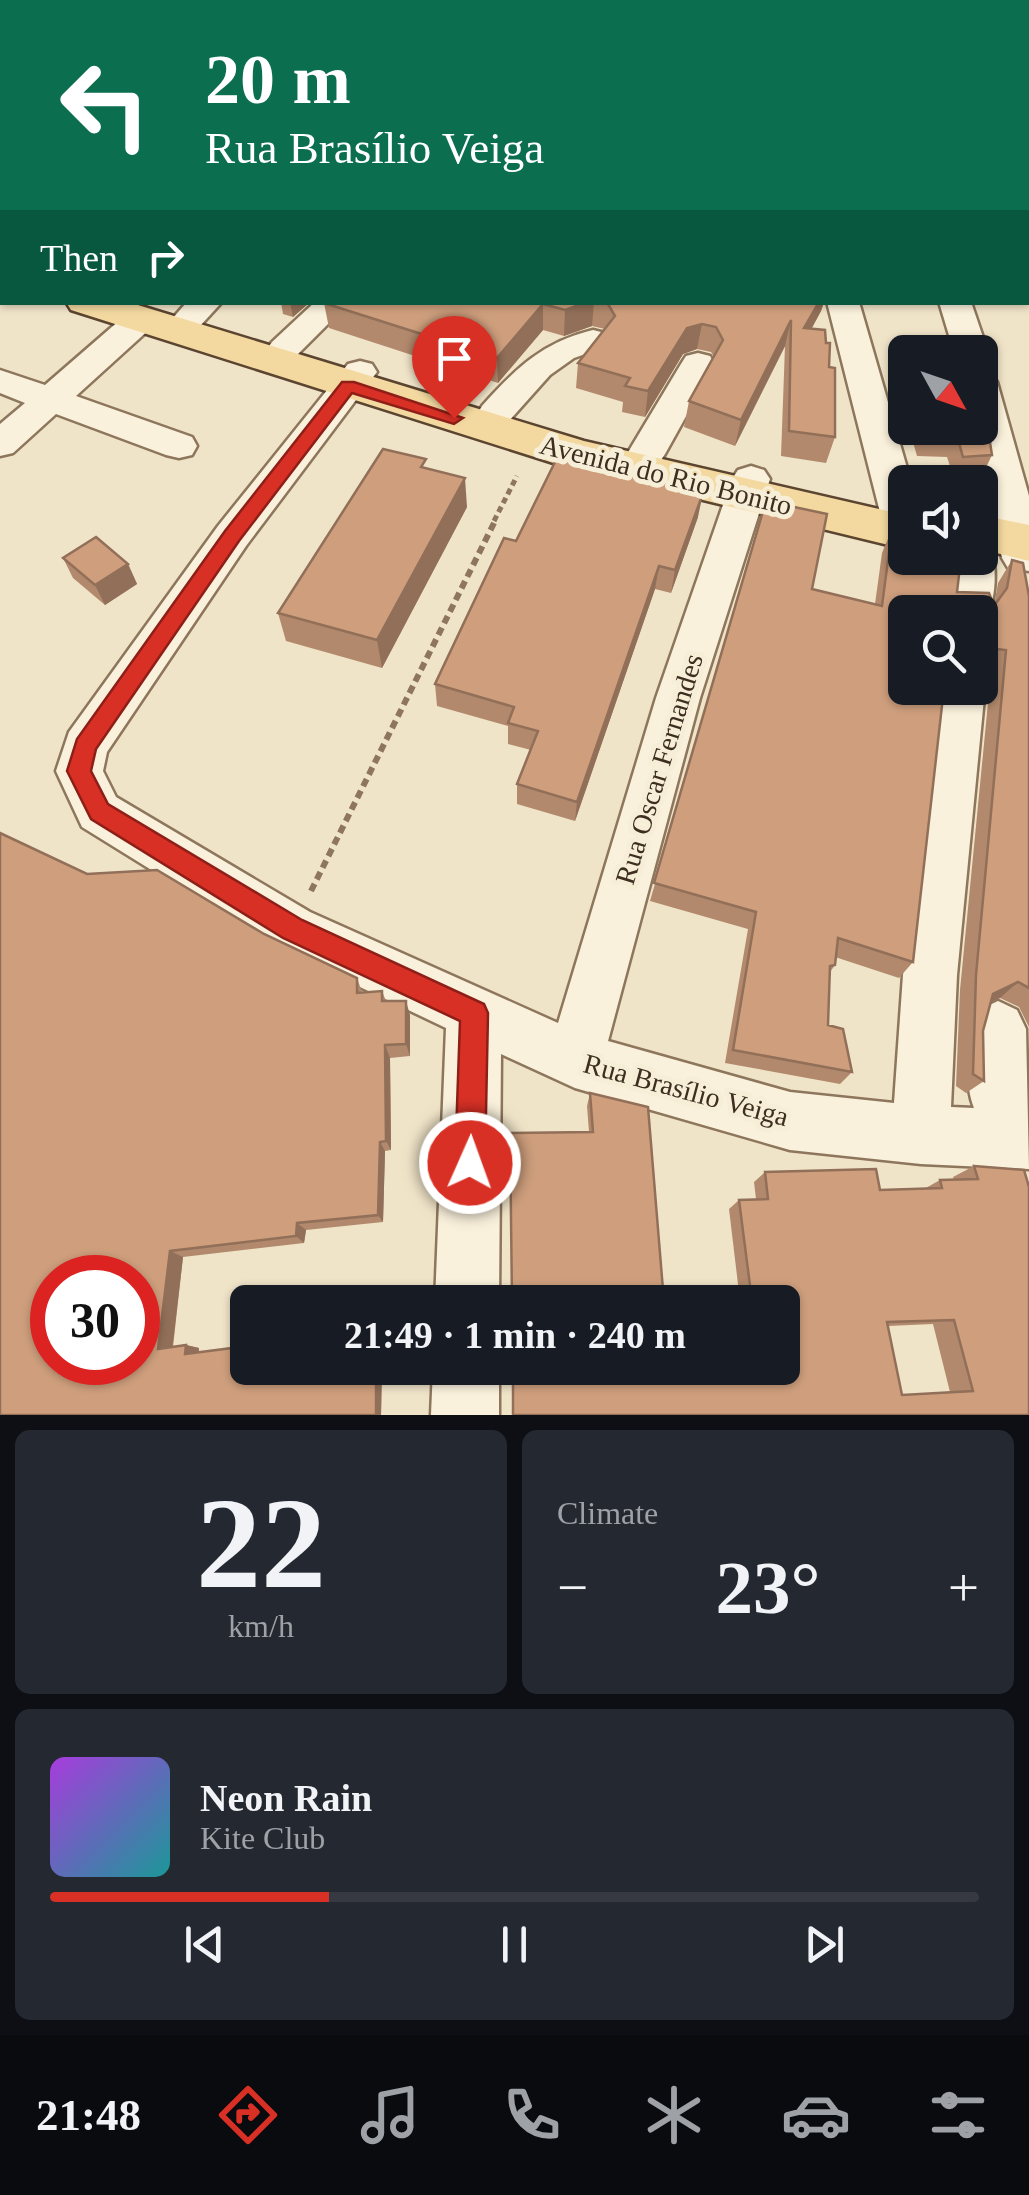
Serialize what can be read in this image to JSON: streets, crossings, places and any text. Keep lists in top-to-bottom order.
{
  "streets": {
    "main road": ["Avenida do Rio Bonito"],
    "street": ["Rua Oscar Fernandes", "Rua Brasílio Veiga"]
  },
  "crossings": [
    ["Avenida do Rio Bonito", "Rua Oscar Fernandes"],
    ["Avenida do Rio Bonito", "Rua Brasílio Veiga"],
    ["Rua Oscar Fernandes", "Rua Brasílio Veiga"]
  ],
  "north": "bottom right",
  "page": {
    "turn": ["20 m", "Rua Brasílio Veiga"],
    "then": "Then",
    "limit": "30",
    "trip": "21:49 · 1 min · 240 m",
    "tile": [
      ["22", "km/h"],
      "Climate"
    ],
    "heat": ["−", "23°", "+"],
    "song": ["Neon Rain", "Kite Club"],
    "tabs": "21:48"
  }
}
